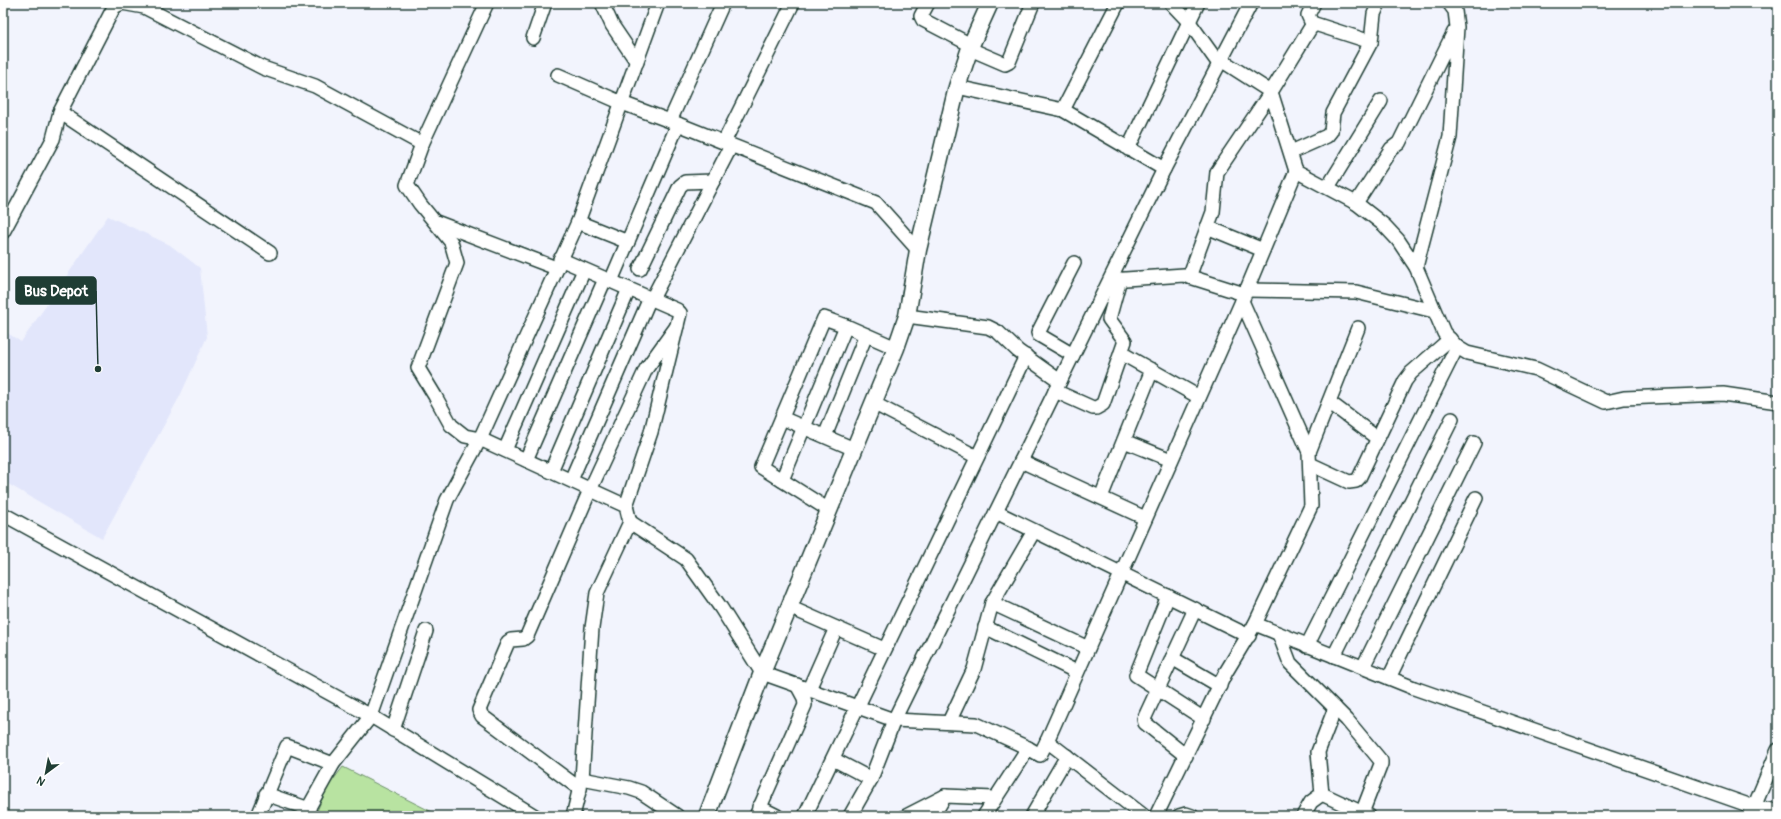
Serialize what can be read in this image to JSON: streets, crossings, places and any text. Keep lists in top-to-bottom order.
{
  "places": ["Bus Depot"],
  "north": "bottom left"
}
